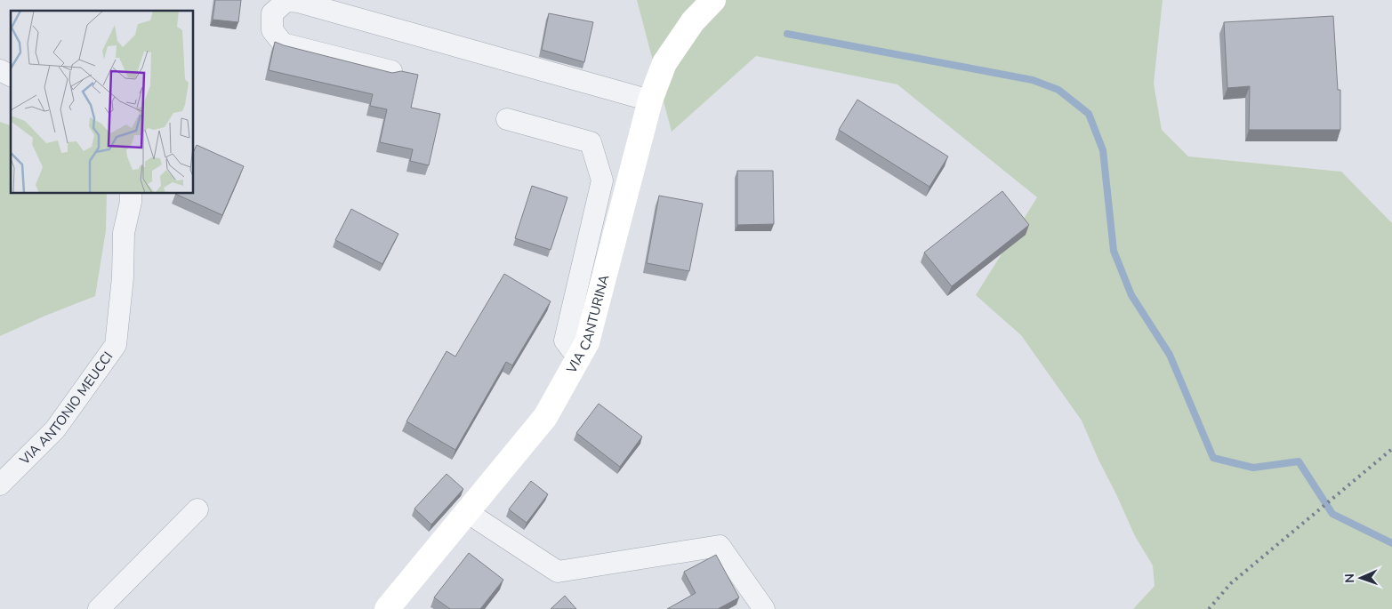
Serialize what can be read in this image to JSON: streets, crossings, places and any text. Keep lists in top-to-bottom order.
{
  "streets": {
    "main road": ["VIA CANTURINA"],
    "street": ["VIA ANTONIO MEUCCI"]
  },
  "north": "left"
}
